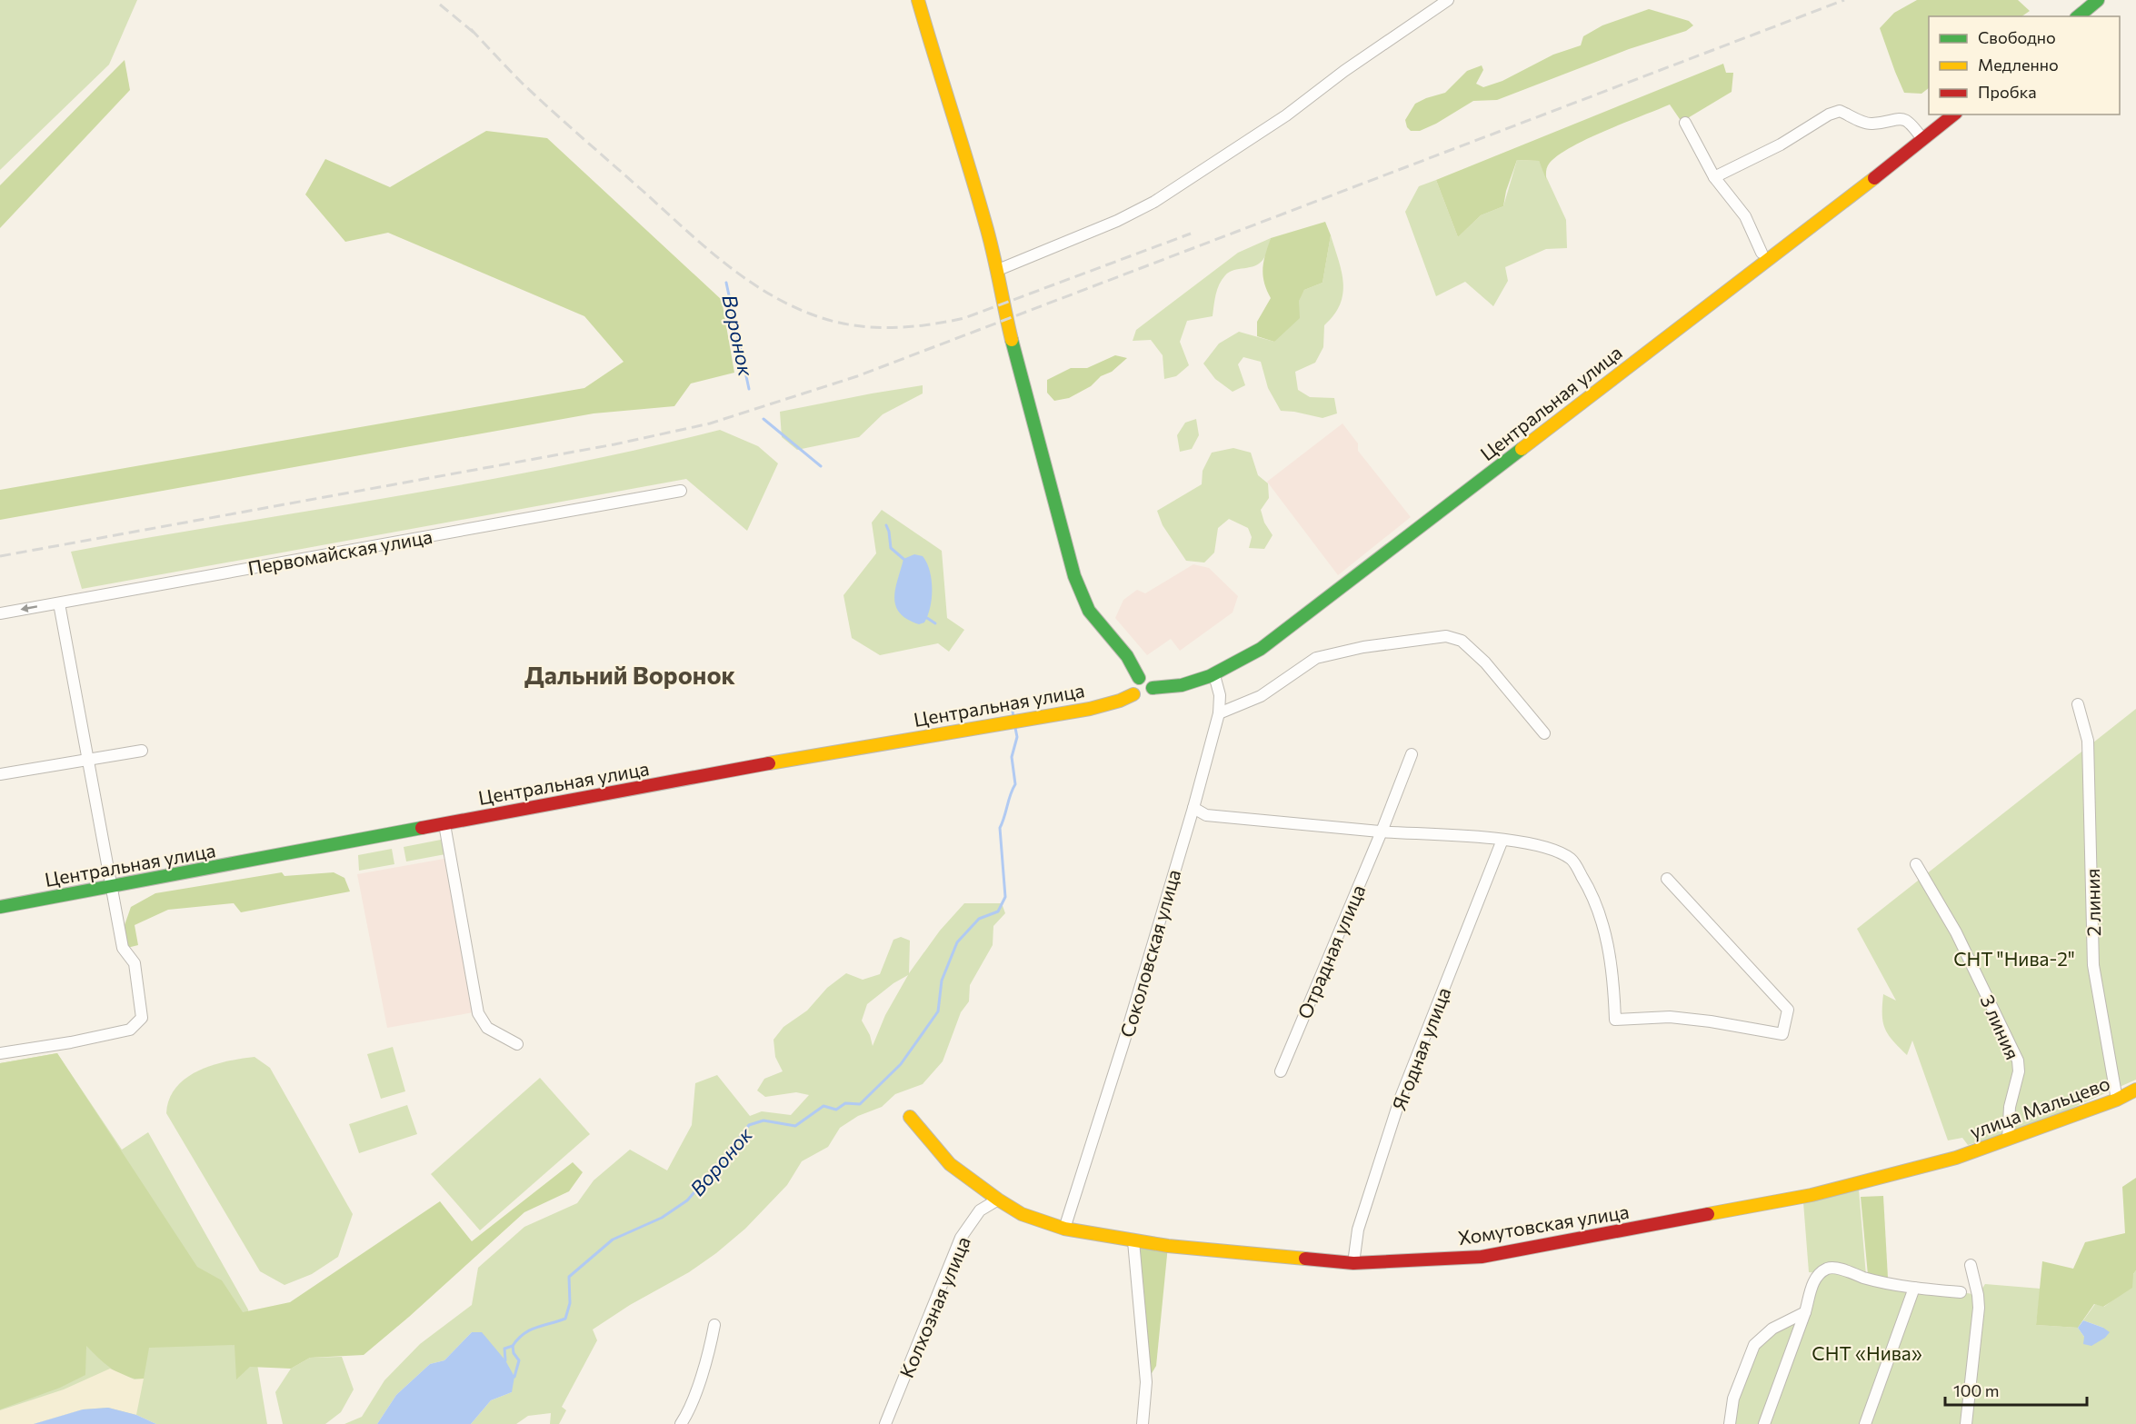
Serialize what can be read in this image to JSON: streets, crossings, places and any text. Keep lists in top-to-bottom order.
{
  "streets": {
    "main road": ["Центральная улица", "улица Мальцево", "Хомутовская улица"],
    "street": [
      "Первомайская улица",
      "2 линия",
      "Отрадная улица",
      "Соколовская улица",
      "3 линия",
      "Ягодная улица",
      "Колхозная улица"
    ]
  },
  "crossings": [
    ["Центральная улица", "Соколовская улица"],
    ["2 линия", "улица Мальцево"],
    ["Соколовская улица", "Хомутовская улица"],
    ["3 линия", "улица Мальцево"],
    ["Ягодная улица", "Хомутовская улица"],
    ["улица Мальцево", "Хомутовская улица"],
    ["Хомутовская улица", "Колхозная улица"]
  ],
  "districts": ["Дальний Воронок"],
  "water": ["Воронок"],
  "parks": ["СНТ \"Нива-2\"", "СНТ «Нива»"],
  "legend": ["Свободно", "Медленно", "Пробка"],
  "scale_bar": "100 m"
}
